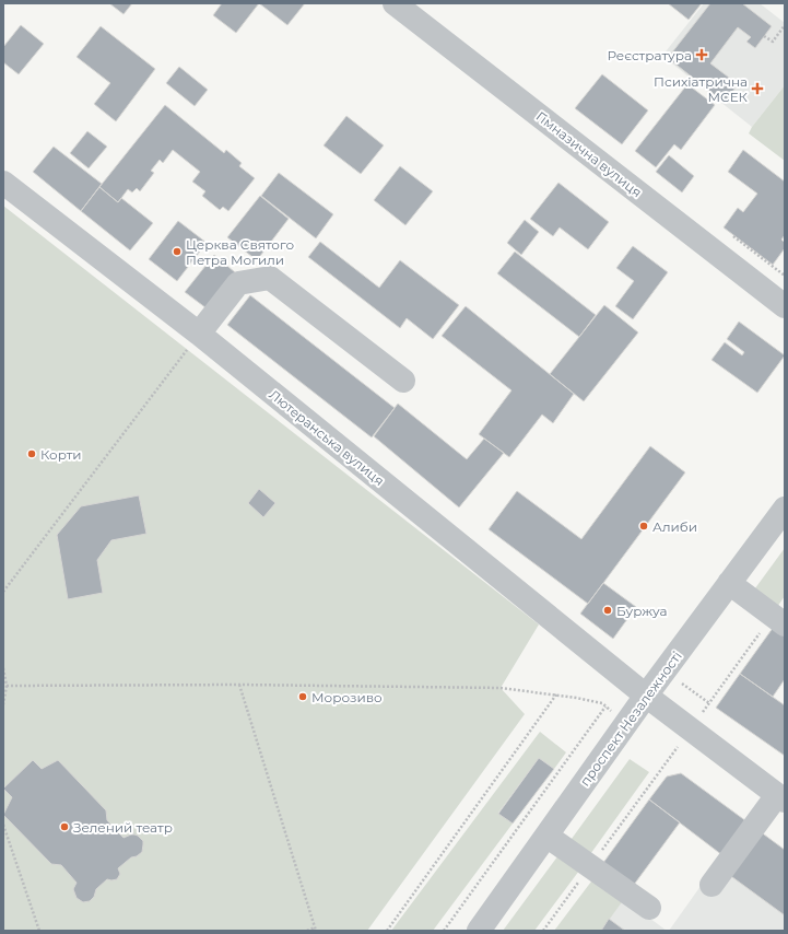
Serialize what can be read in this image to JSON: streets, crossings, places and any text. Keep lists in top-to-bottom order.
{
  "streets": {
    "street": ["Гімназична вулиця", "Лютеранська вулиця", "проспект Незалежності"]
  },
  "crossings": [
    ["Лютеранська вулиця", "проспект Незалежності"]
  ],
  "places": {
    "health": ["Реєстратура", "Психіатрична МСЕК"],
    "other": [
      "Церква Святого Петра Могили",
      "Корти",
      "Алиби",
      "Буржуа",
      "Морозиво",
      "Зелений театр"
    ]
  }
}
